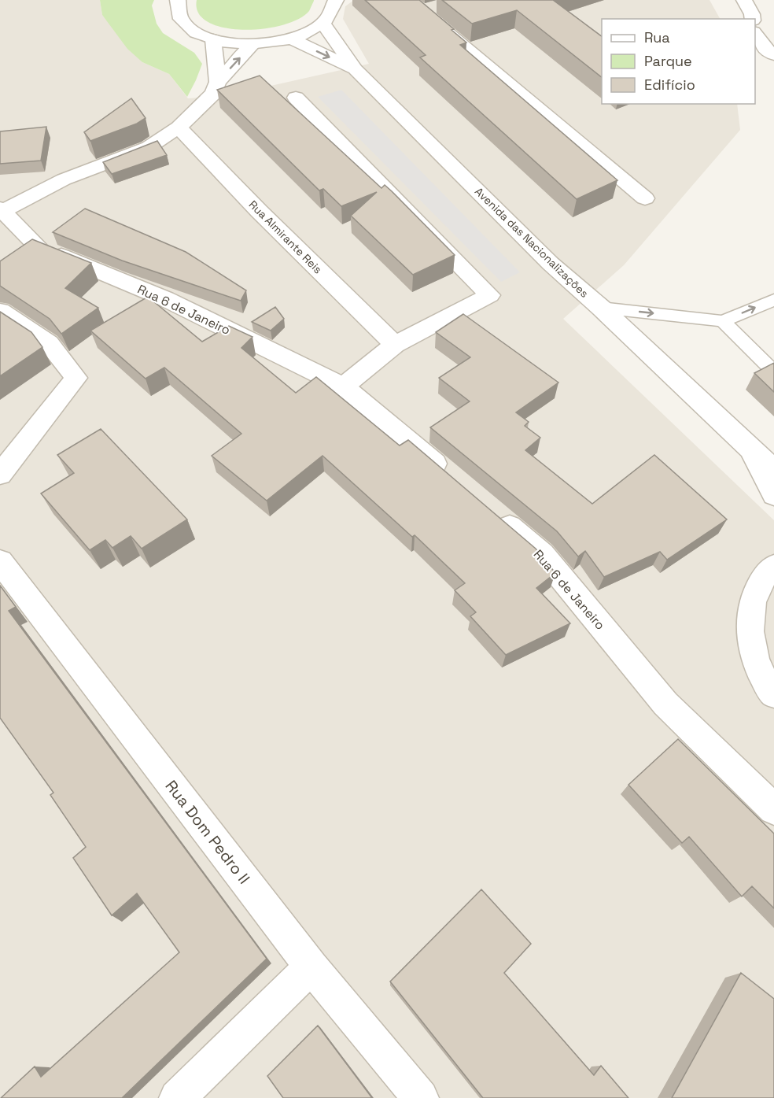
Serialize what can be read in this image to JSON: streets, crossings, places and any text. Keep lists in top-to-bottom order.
{
  "streets": {
    "street": [
      "Rua Almirante Reis",
      "Avenida das Nacionalizações",
      "Rua 6 de Janeiro",
      "Rua Dom Pedro II"
    ]
  },
  "legend": ["Rua", "Parque", "Edifício"]
}
